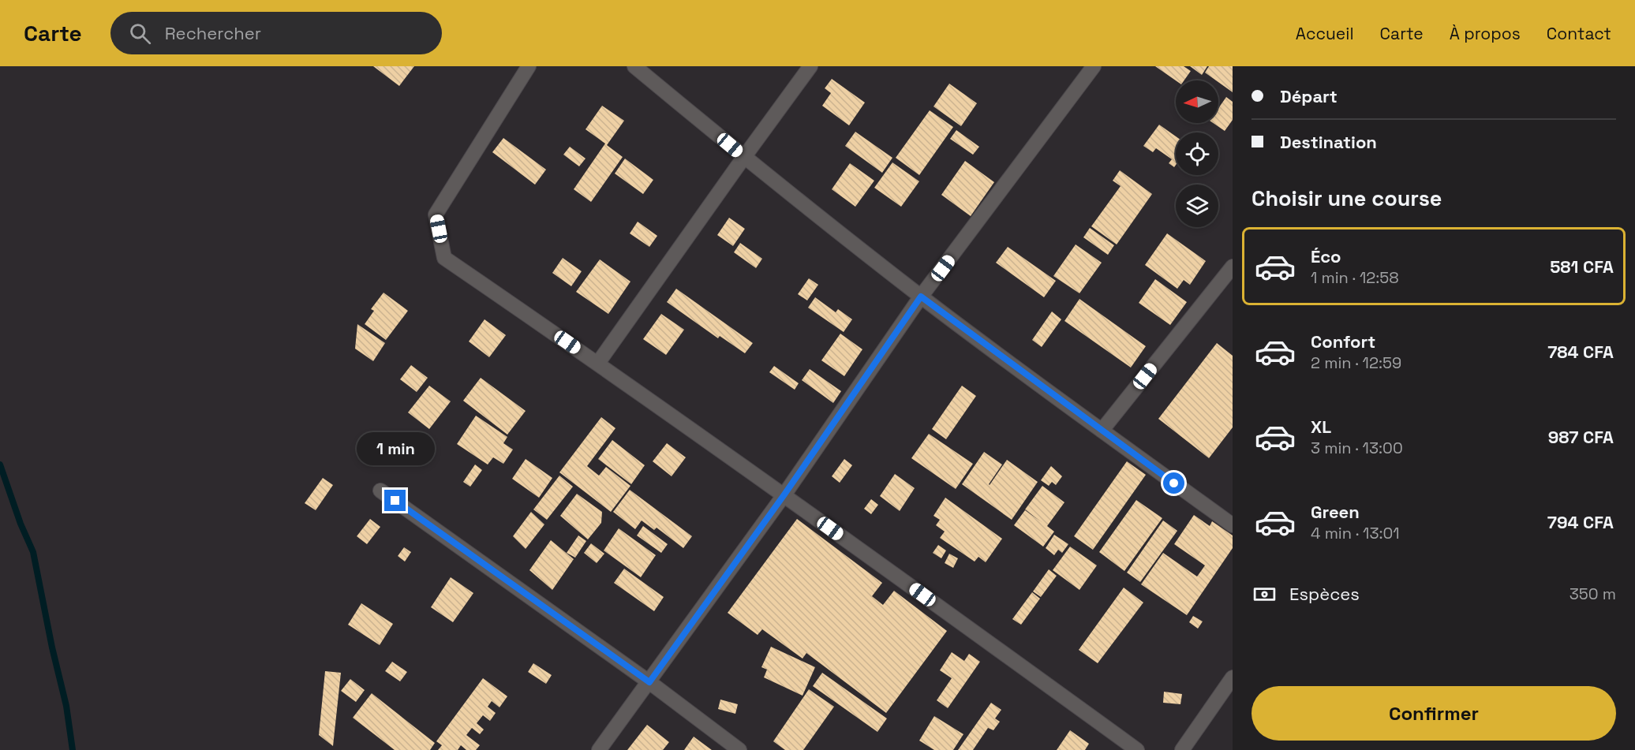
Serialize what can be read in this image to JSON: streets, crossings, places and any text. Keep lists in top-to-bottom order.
{
  "north": "left",
  "page": {
    "header": "Carte",
    "search": "Rechercher",
    "nav": [
      "Accueil",
      "Carte",
      "À propos",
      "Contact"
    ],
    "banner": ["Départ", "Destination"],
    "heading": "Choisir une course",
    "list": [
      {
        "name": "Éco",
        "note": "1 min · 12:58",
        "value": "581 CFA"
      },
      {
        "name": "Confort",
        "note": "2 min · 12:59",
        "value": "784 CFA"
      },
      {
        "name": "XL",
        "note": "3 min · 13:00",
        "value": "987 CFA"
      },
      {
        "name": "Green",
        "note": "4 min · 13:01",
        "value": "794 CFA"
      }
    ],
    "bubble": "1 min",
    "pay": ["Espèces", "350 m"],
    "buttons": "Confirmer"
  }
}
